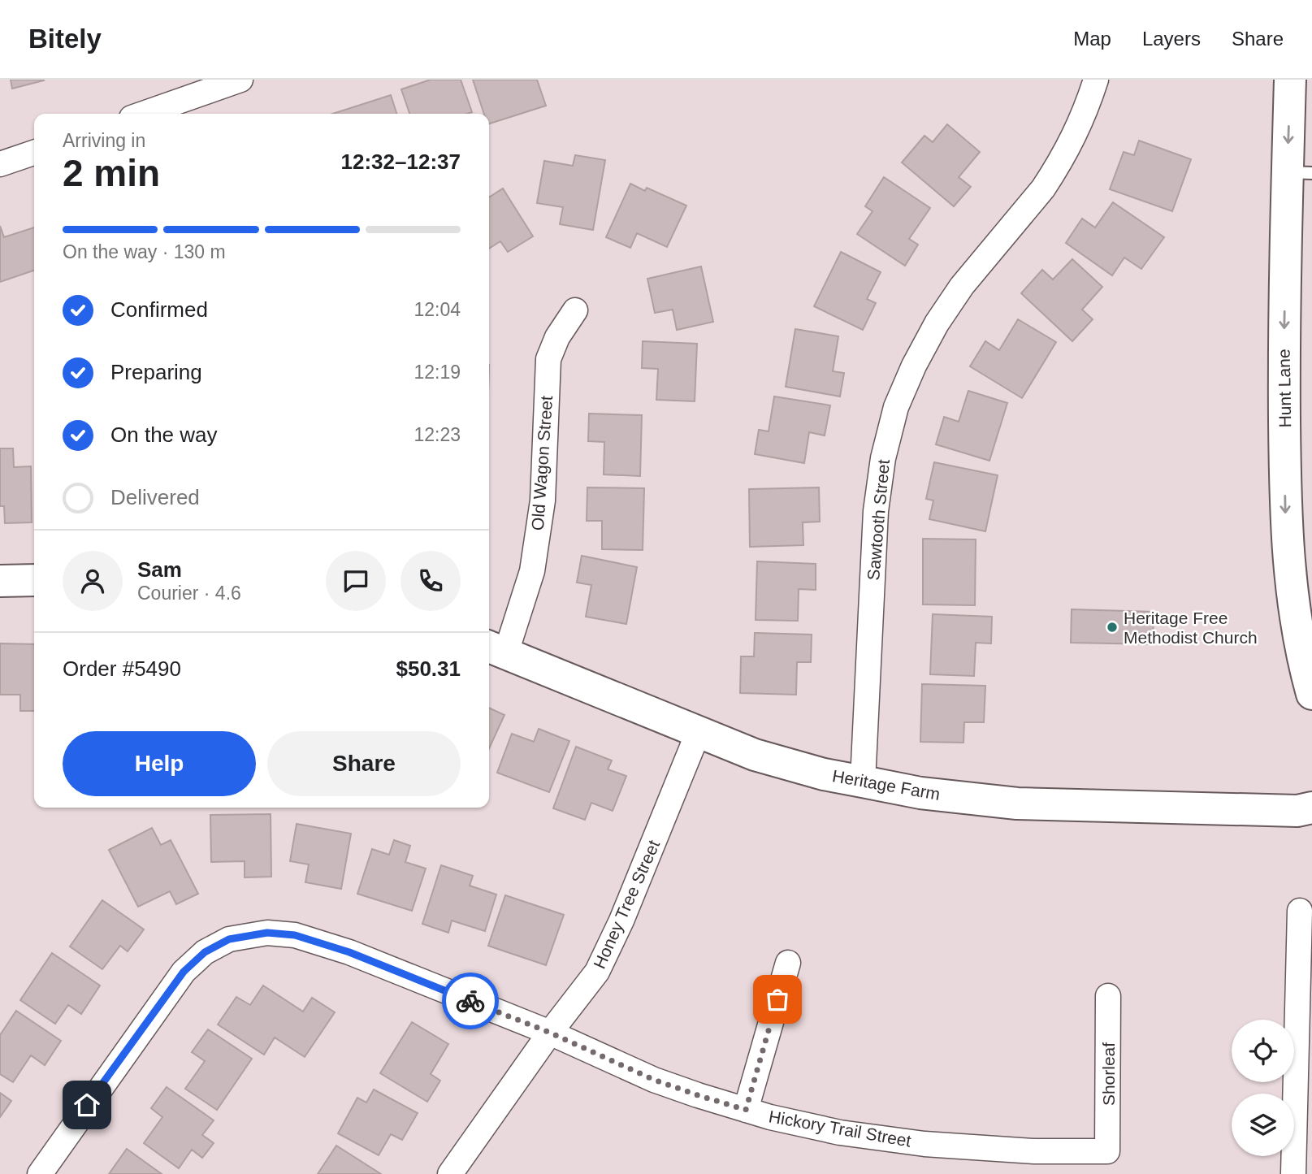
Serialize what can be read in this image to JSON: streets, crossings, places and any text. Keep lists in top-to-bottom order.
{
  "streets": {
    "street": [
      "Hunt Lane",
      "Old Wagon Street",
      "Sawtooth Street",
      "Heritage Farm",
      "Honey Tree Street",
      "Shorleaf",
      "Hickory Trail Street"
    ]
  },
  "crossings": [
    ["Old Wagon Street", "Heritage Farm"],
    ["Sawtooth Street", "Heritage Farm"],
    ["Heritage Farm", "Honey Tree Street"],
    ["Honey Tree Street", "Hickory Trail Street"],
    ["Shorleaf", "Hickory Trail Street"]
  ],
  "one_way": ["Hunt Lane"],
  "places": ["Heritage Free Methodist Church"],
  "page": {
    "header": "Bitely",
    "nav": ["Map", "Layers", "Share"],
    "heading": ["2 min", "Arriving in", "12:32–12:37"],
    "panel": [
      "Sam",
      "Courier · 4.6",
      "Order #5490",
      "$50.31"
    ],
    "bar": "On the way · 130 m",
    "list": [
      ["Confirmed", "12:04"],
      ["Preparing", "12:19"],
      ["On the way", "12:23"],
      "Delivered"
    ],
    "buttons": ["Help", "Share"]
  }
}
